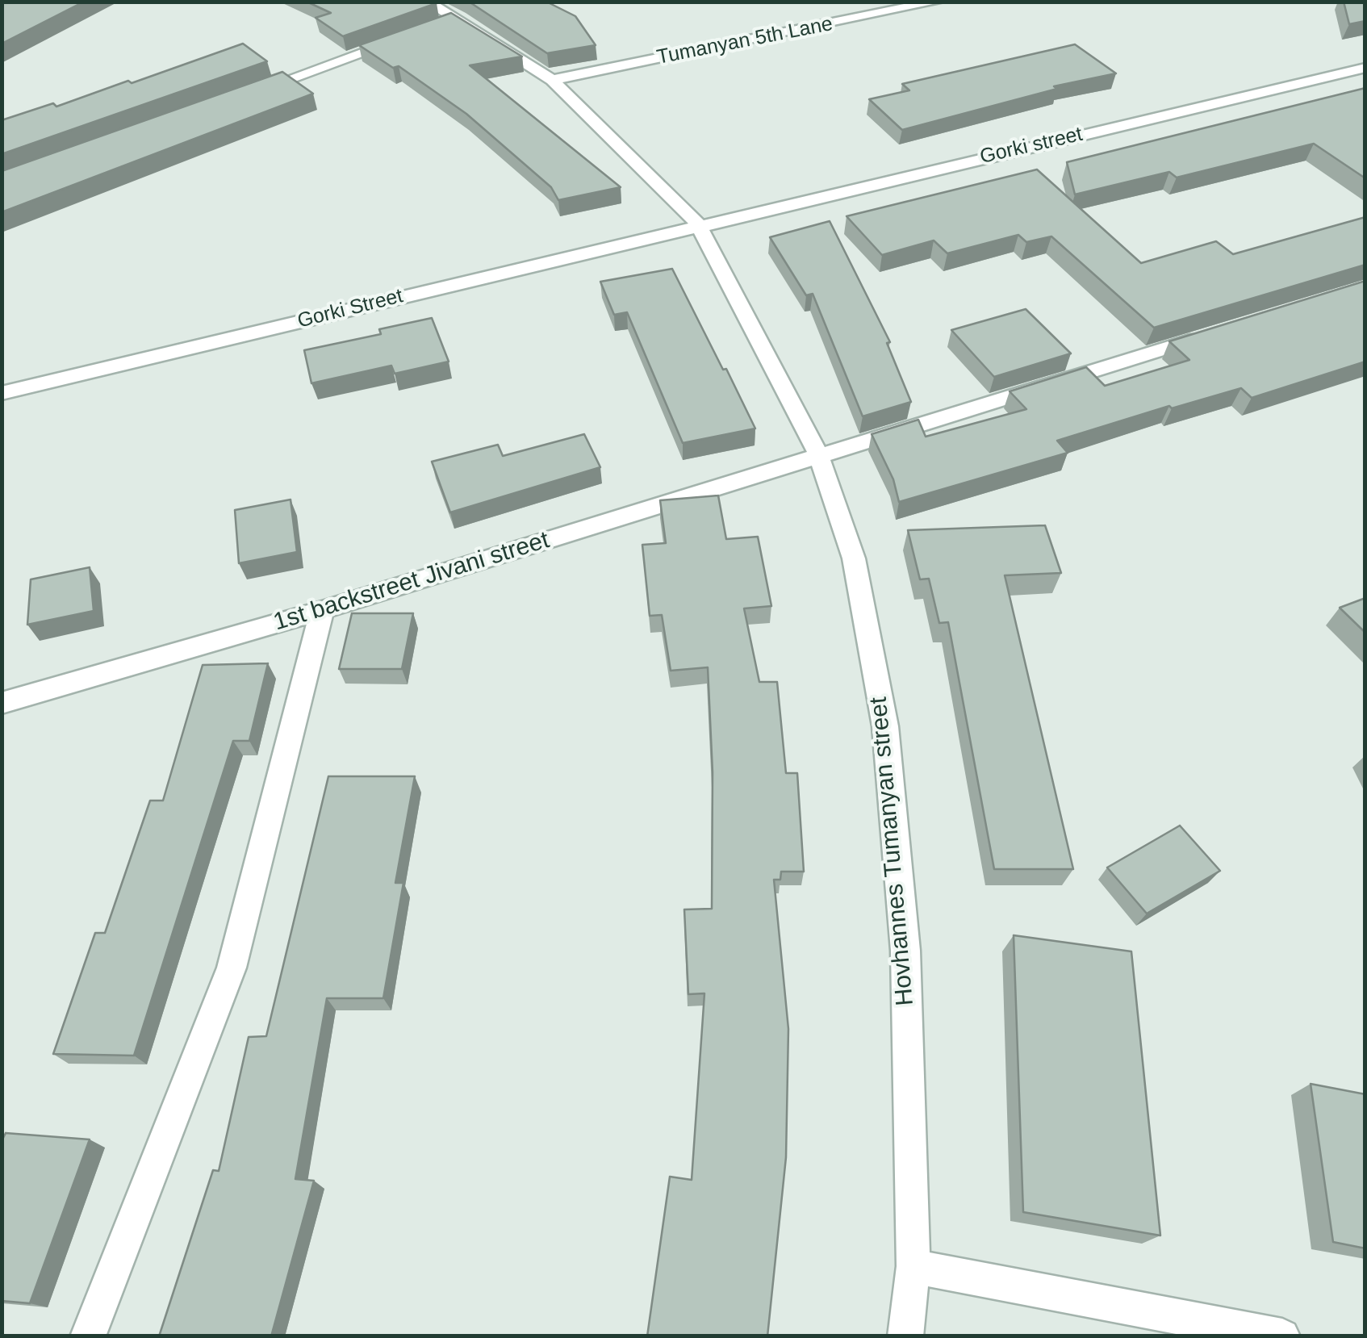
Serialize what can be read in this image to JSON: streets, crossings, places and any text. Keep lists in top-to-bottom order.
{
  "streets": {
    "street": [
      "Tumanyan 5th Lane",
      "Gorki street",
      "Gorki Street",
      "1st backstreet Jivani street",
      "Hovhannes Tumanyan street"
    ]
  },
  "crossings": [
    ["Tumanyan 5th Lane", "Hovhannes Tumanyan street"],
    ["Gorki street", "Gorki Street"],
    ["Gorki street", "Hovhannes Tumanyan street"],
    ["Gorki Street", "Hovhannes Tumanyan street"],
    ["1st backstreet Jivani street", "Hovhannes Tumanyan street"]
  ]
}
